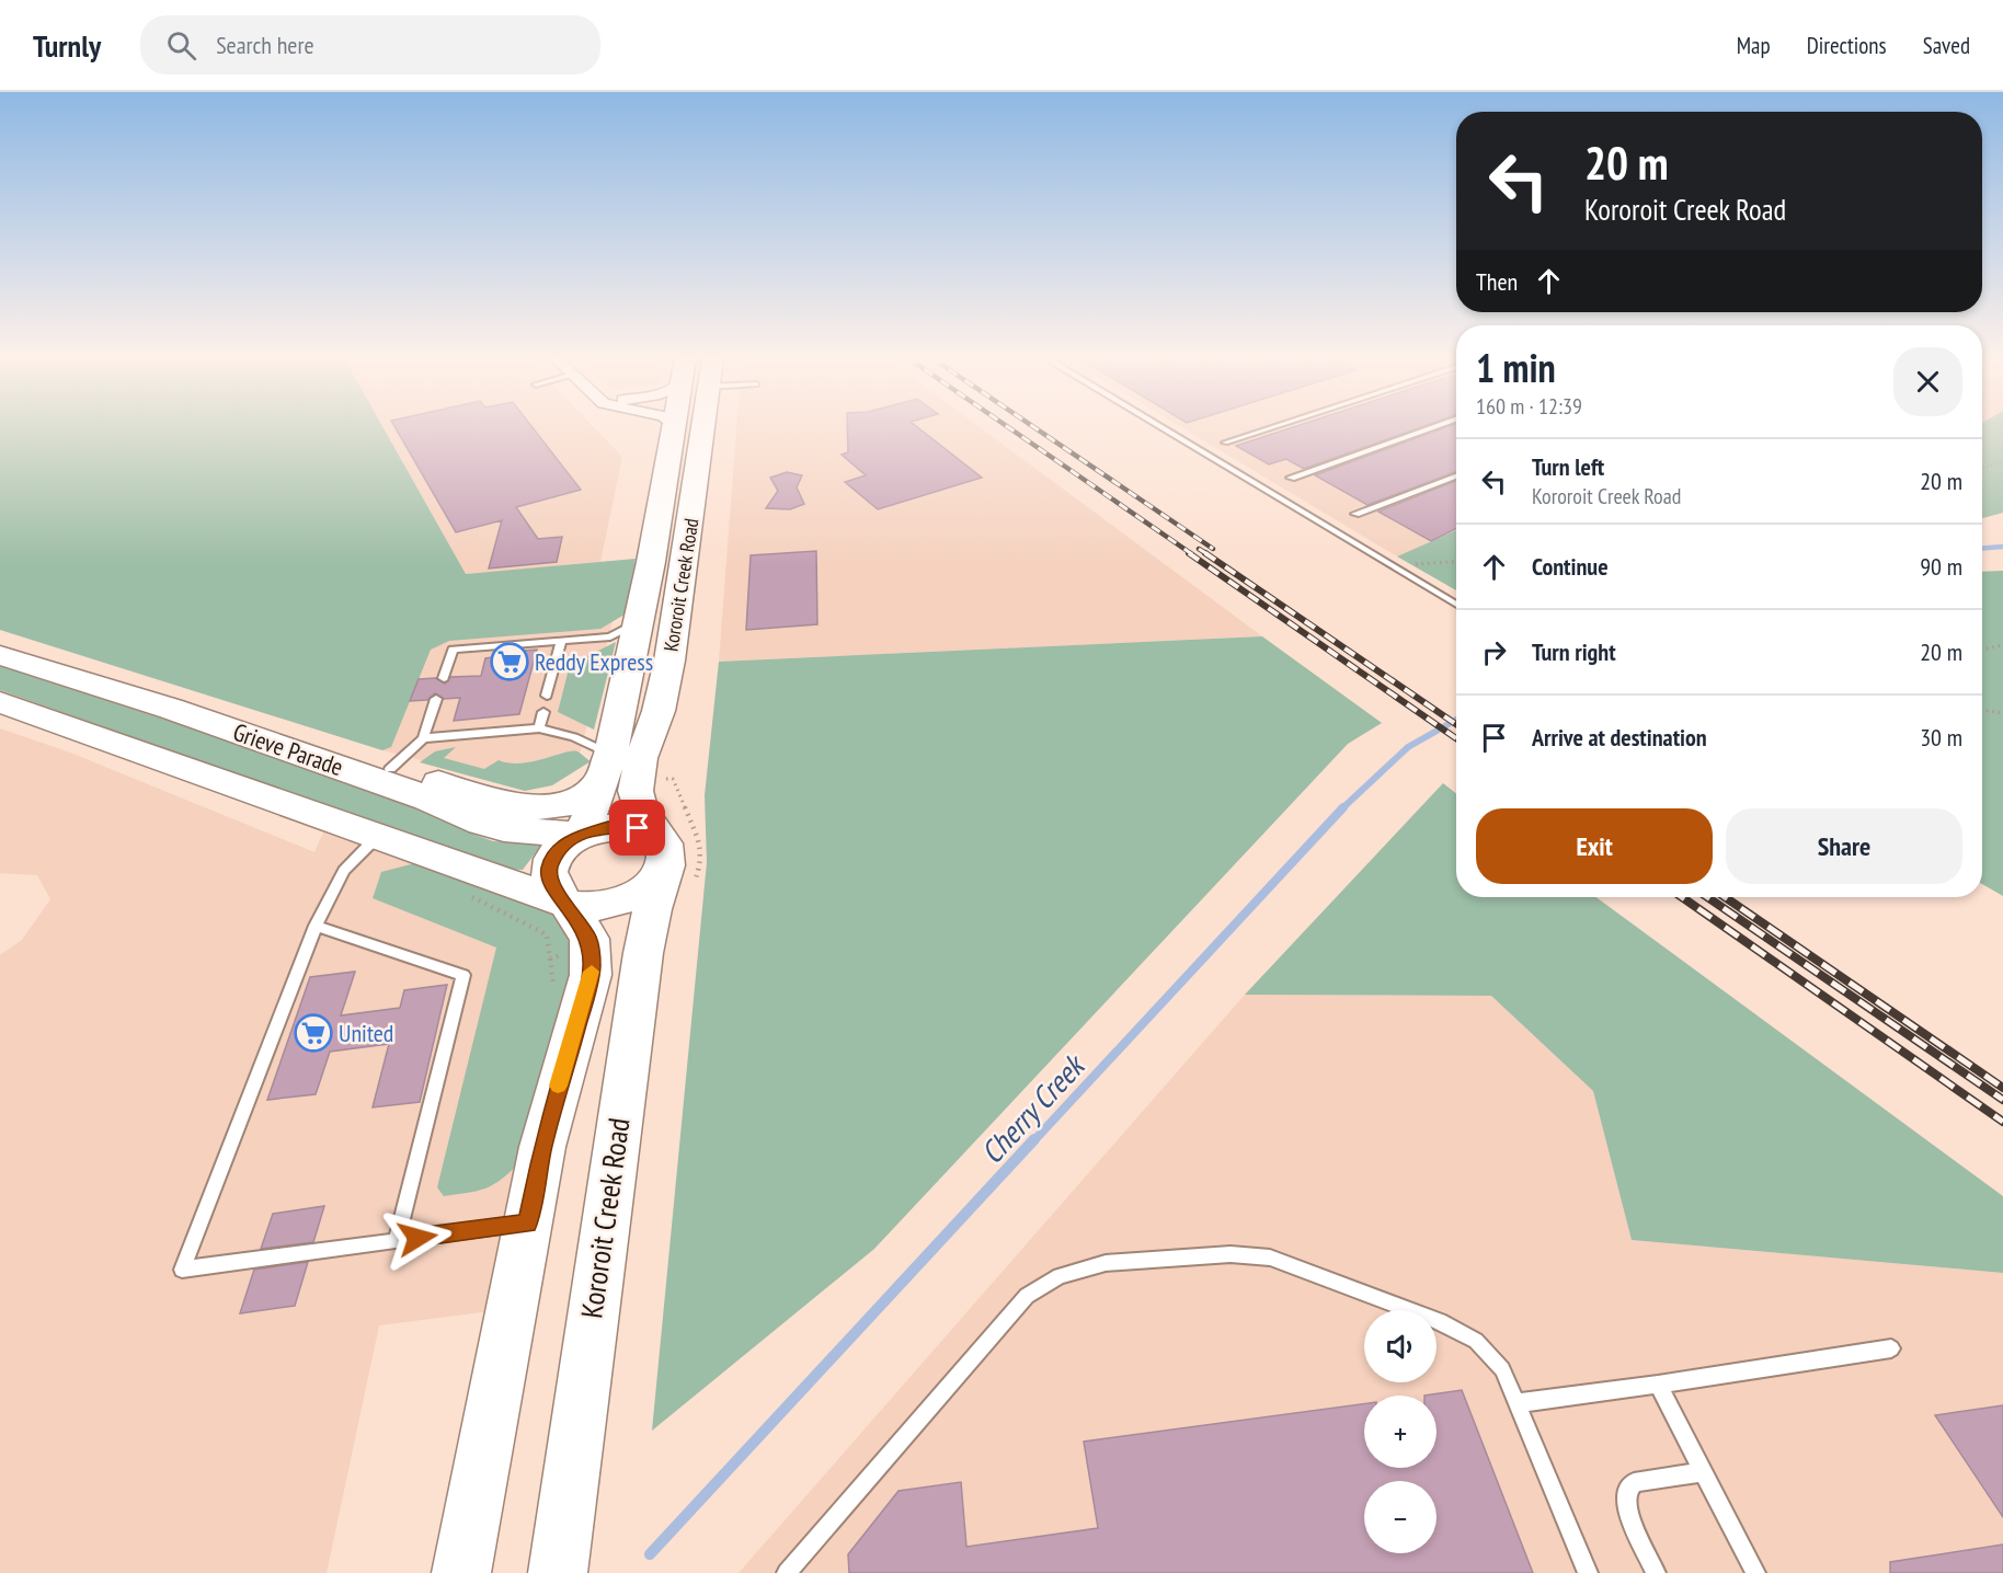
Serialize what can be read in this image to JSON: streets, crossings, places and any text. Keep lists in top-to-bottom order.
{
  "streets": {
    "main road": ["Kororoit Creek Road", "Grieve Parade"]
  },
  "crossings": [
    ["Kororoit Creek Road", "Grieve Parade"]
  ],
  "water": ["Cherry Creek"],
  "places": {
    "supermarket": ["Reddy Express", "United"]
  },
  "page": {
    "header": "Turnly",
    "search": "Search here",
    "nav": ["Map", "Directions", "Saved"],
    "turn": ["20 m", "Kororoit Creek Road"],
    "then": "Then",
    "heading": ["1 min", "160 m · 12:39"],
    "list": [
      {
        "name": "Turn left",
        "note": "Kororoit Creek Road",
        "value": "20 m"
      },
      {
        "name": "Continue",
        "value": "90 m"
      },
      {
        "name": "Turn right",
        "value": "20 m"
      },
      {
        "name": "Arrive at destination",
        "value": "30 m"
      }
    ],
    "buttons": ["Exit", "Share"],
    "map_buttons": ["+", "−"]
  }
}
